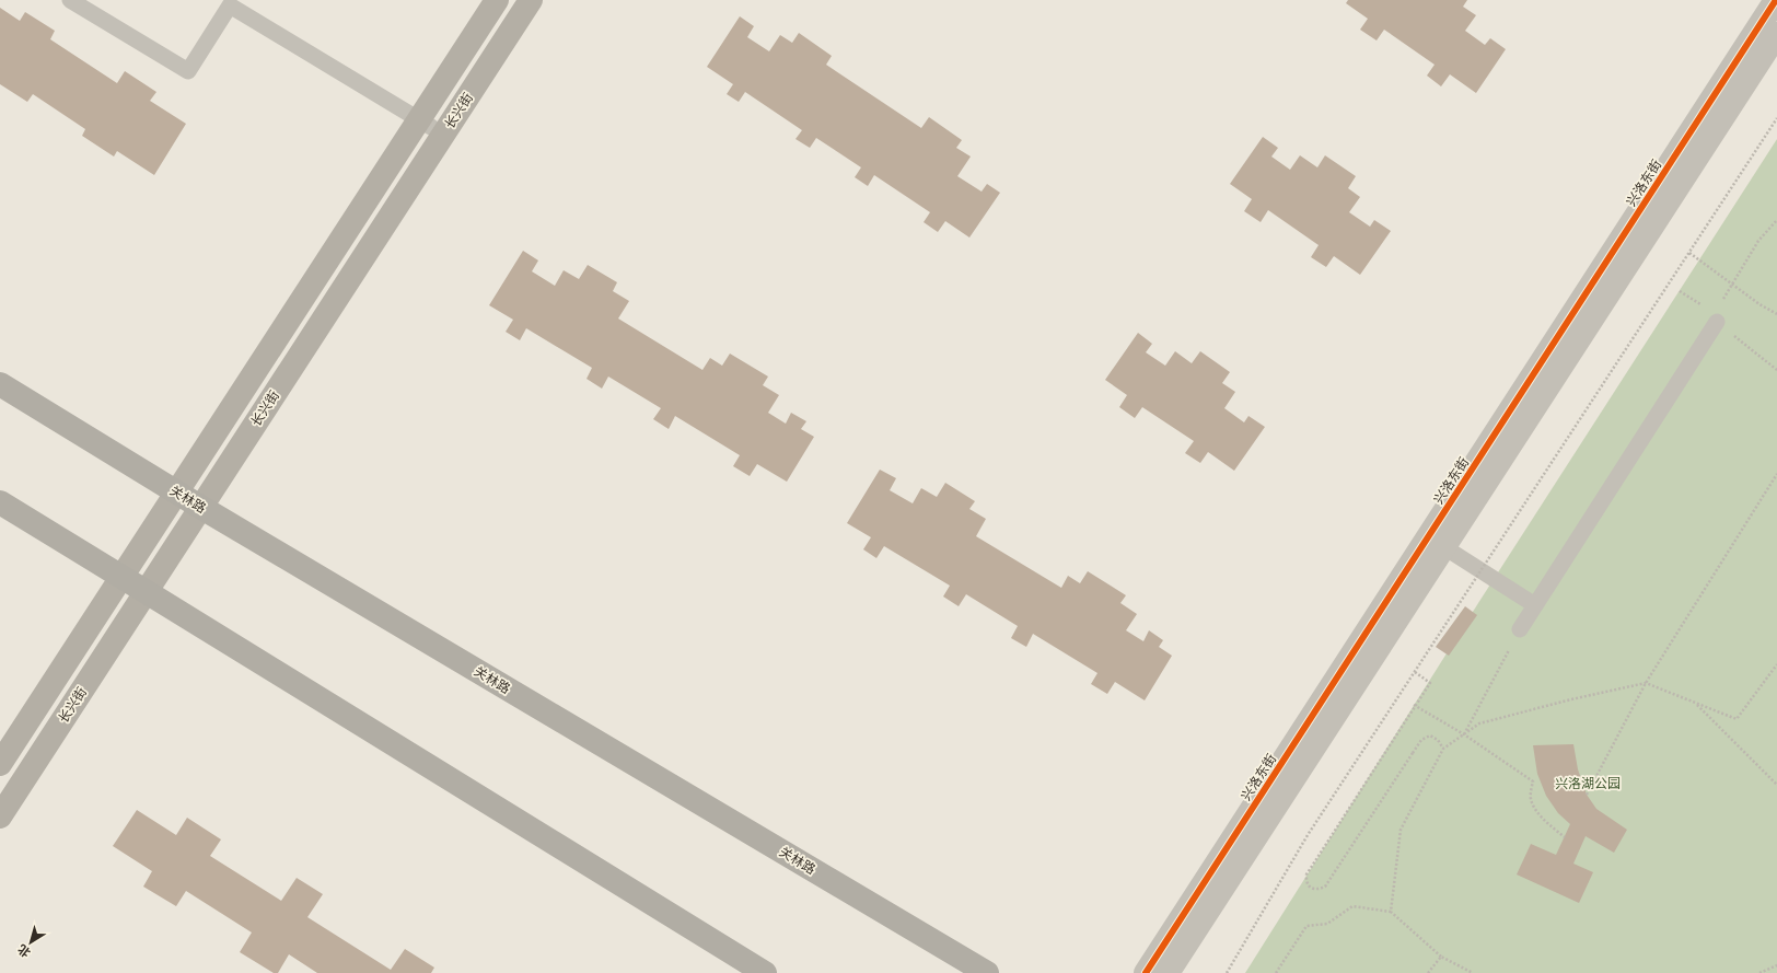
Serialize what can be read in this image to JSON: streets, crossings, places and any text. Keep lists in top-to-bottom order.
{
  "streets": {
    "main road": ["长兴街", "关林路"],
    "street": ["兴洛东街"]
  },
  "crossings": [
    ["长兴街", "关林路"]
  ],
  "parks": ["兴洛湖公园"],
  "north": "bottom left"
}
